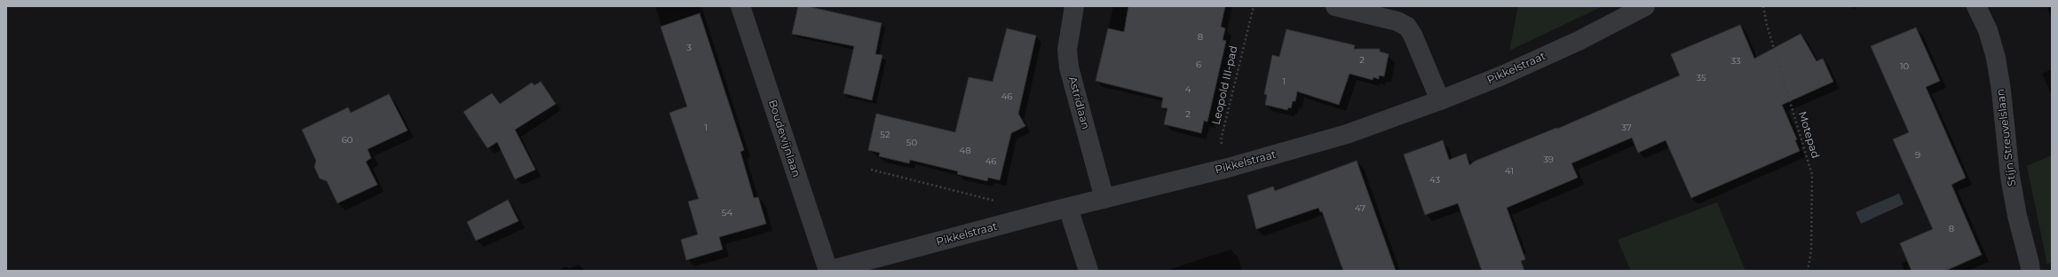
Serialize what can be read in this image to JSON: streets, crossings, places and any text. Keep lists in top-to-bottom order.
{
  "streets": {
    "street": [
      "Pikkelstraat",
      "Astridlaan",
      "Stijn Streuvelslaan",
      "Boudewijnlaan"
    ],
    "path": ["Leopold III-pad", "Motepad"]
  },
  "crossings": [
    ["Pikkelstraat", "Leopold III-pad"],
    ["Pikkelstraat", "Astridlaan"],
    ["Pikkelstraat", "Boudewijnlaan"]
  ],
  "house_numbers": [
    "8",
    "3",
    "2",
    "33",
    "6",
    "10",
    "35",
    "1",
    "4",
    "46",
    "2",
    "1",
    "37",
    "52",
    "60",
    "50",
    "48",
    "9",
    "39",
    "46",
    "41",
    "43",
    "47",
    "54",
    "8"
  ]
}
